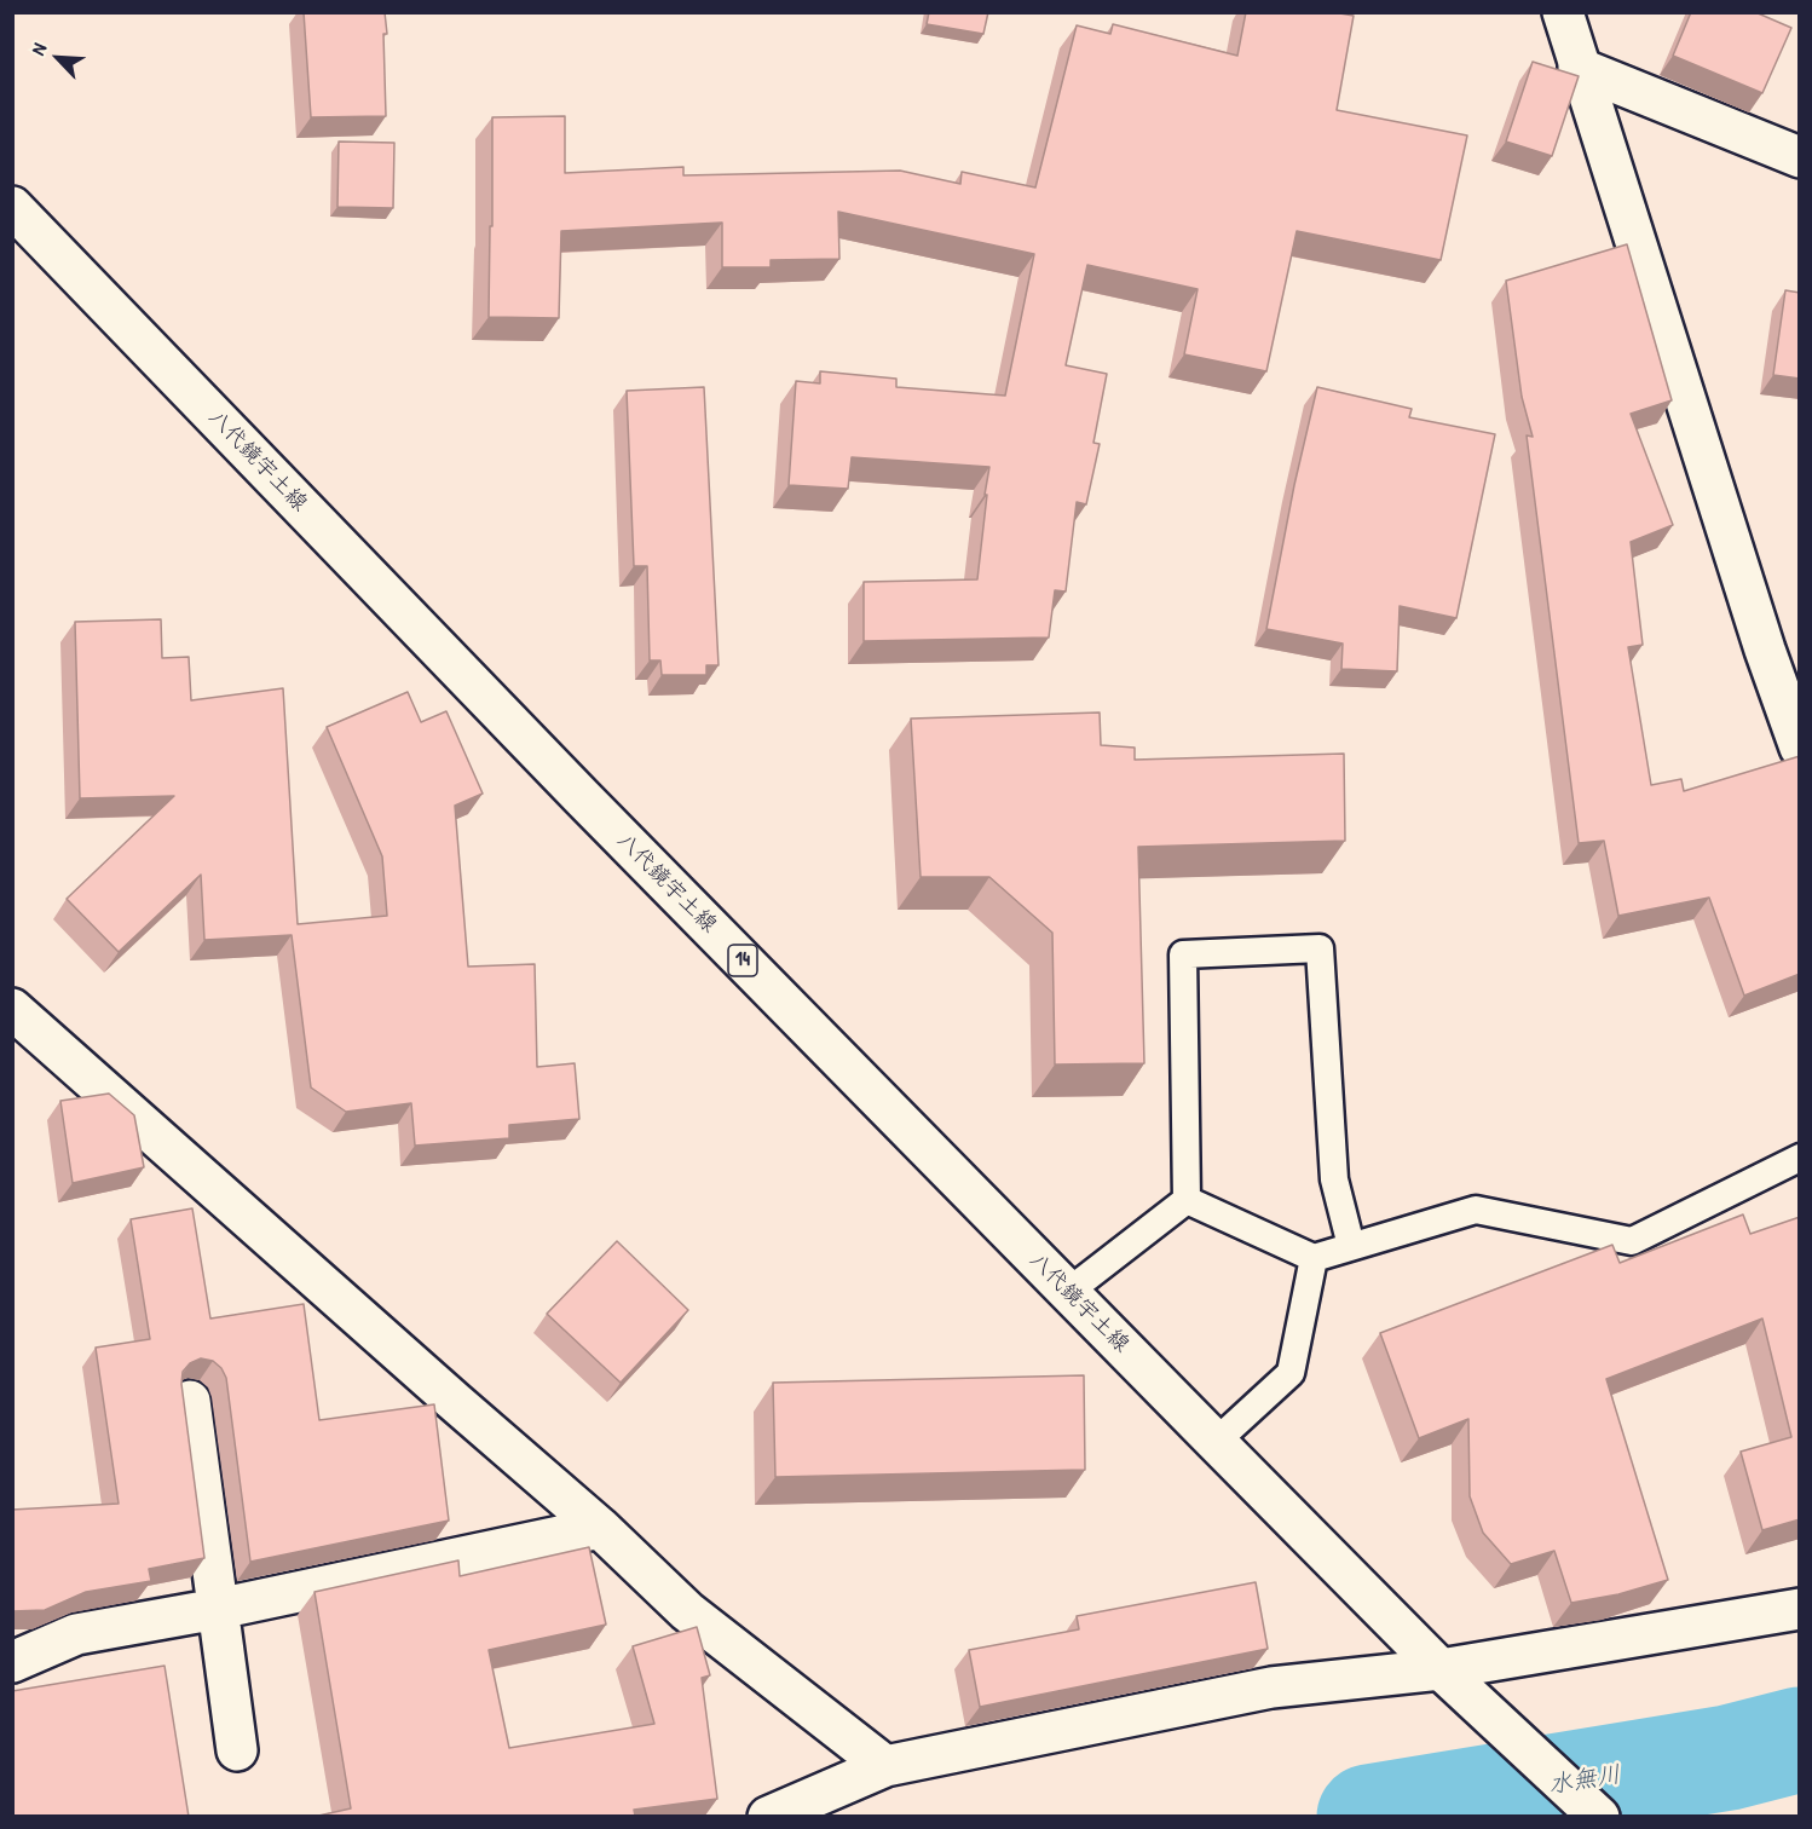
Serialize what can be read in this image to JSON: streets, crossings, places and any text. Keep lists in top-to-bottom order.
{
  "streets": {
    "street": ["八代鏡宇土線", "14"]
  },
  "water": ["水無川"],
  "north": "top left"
}
